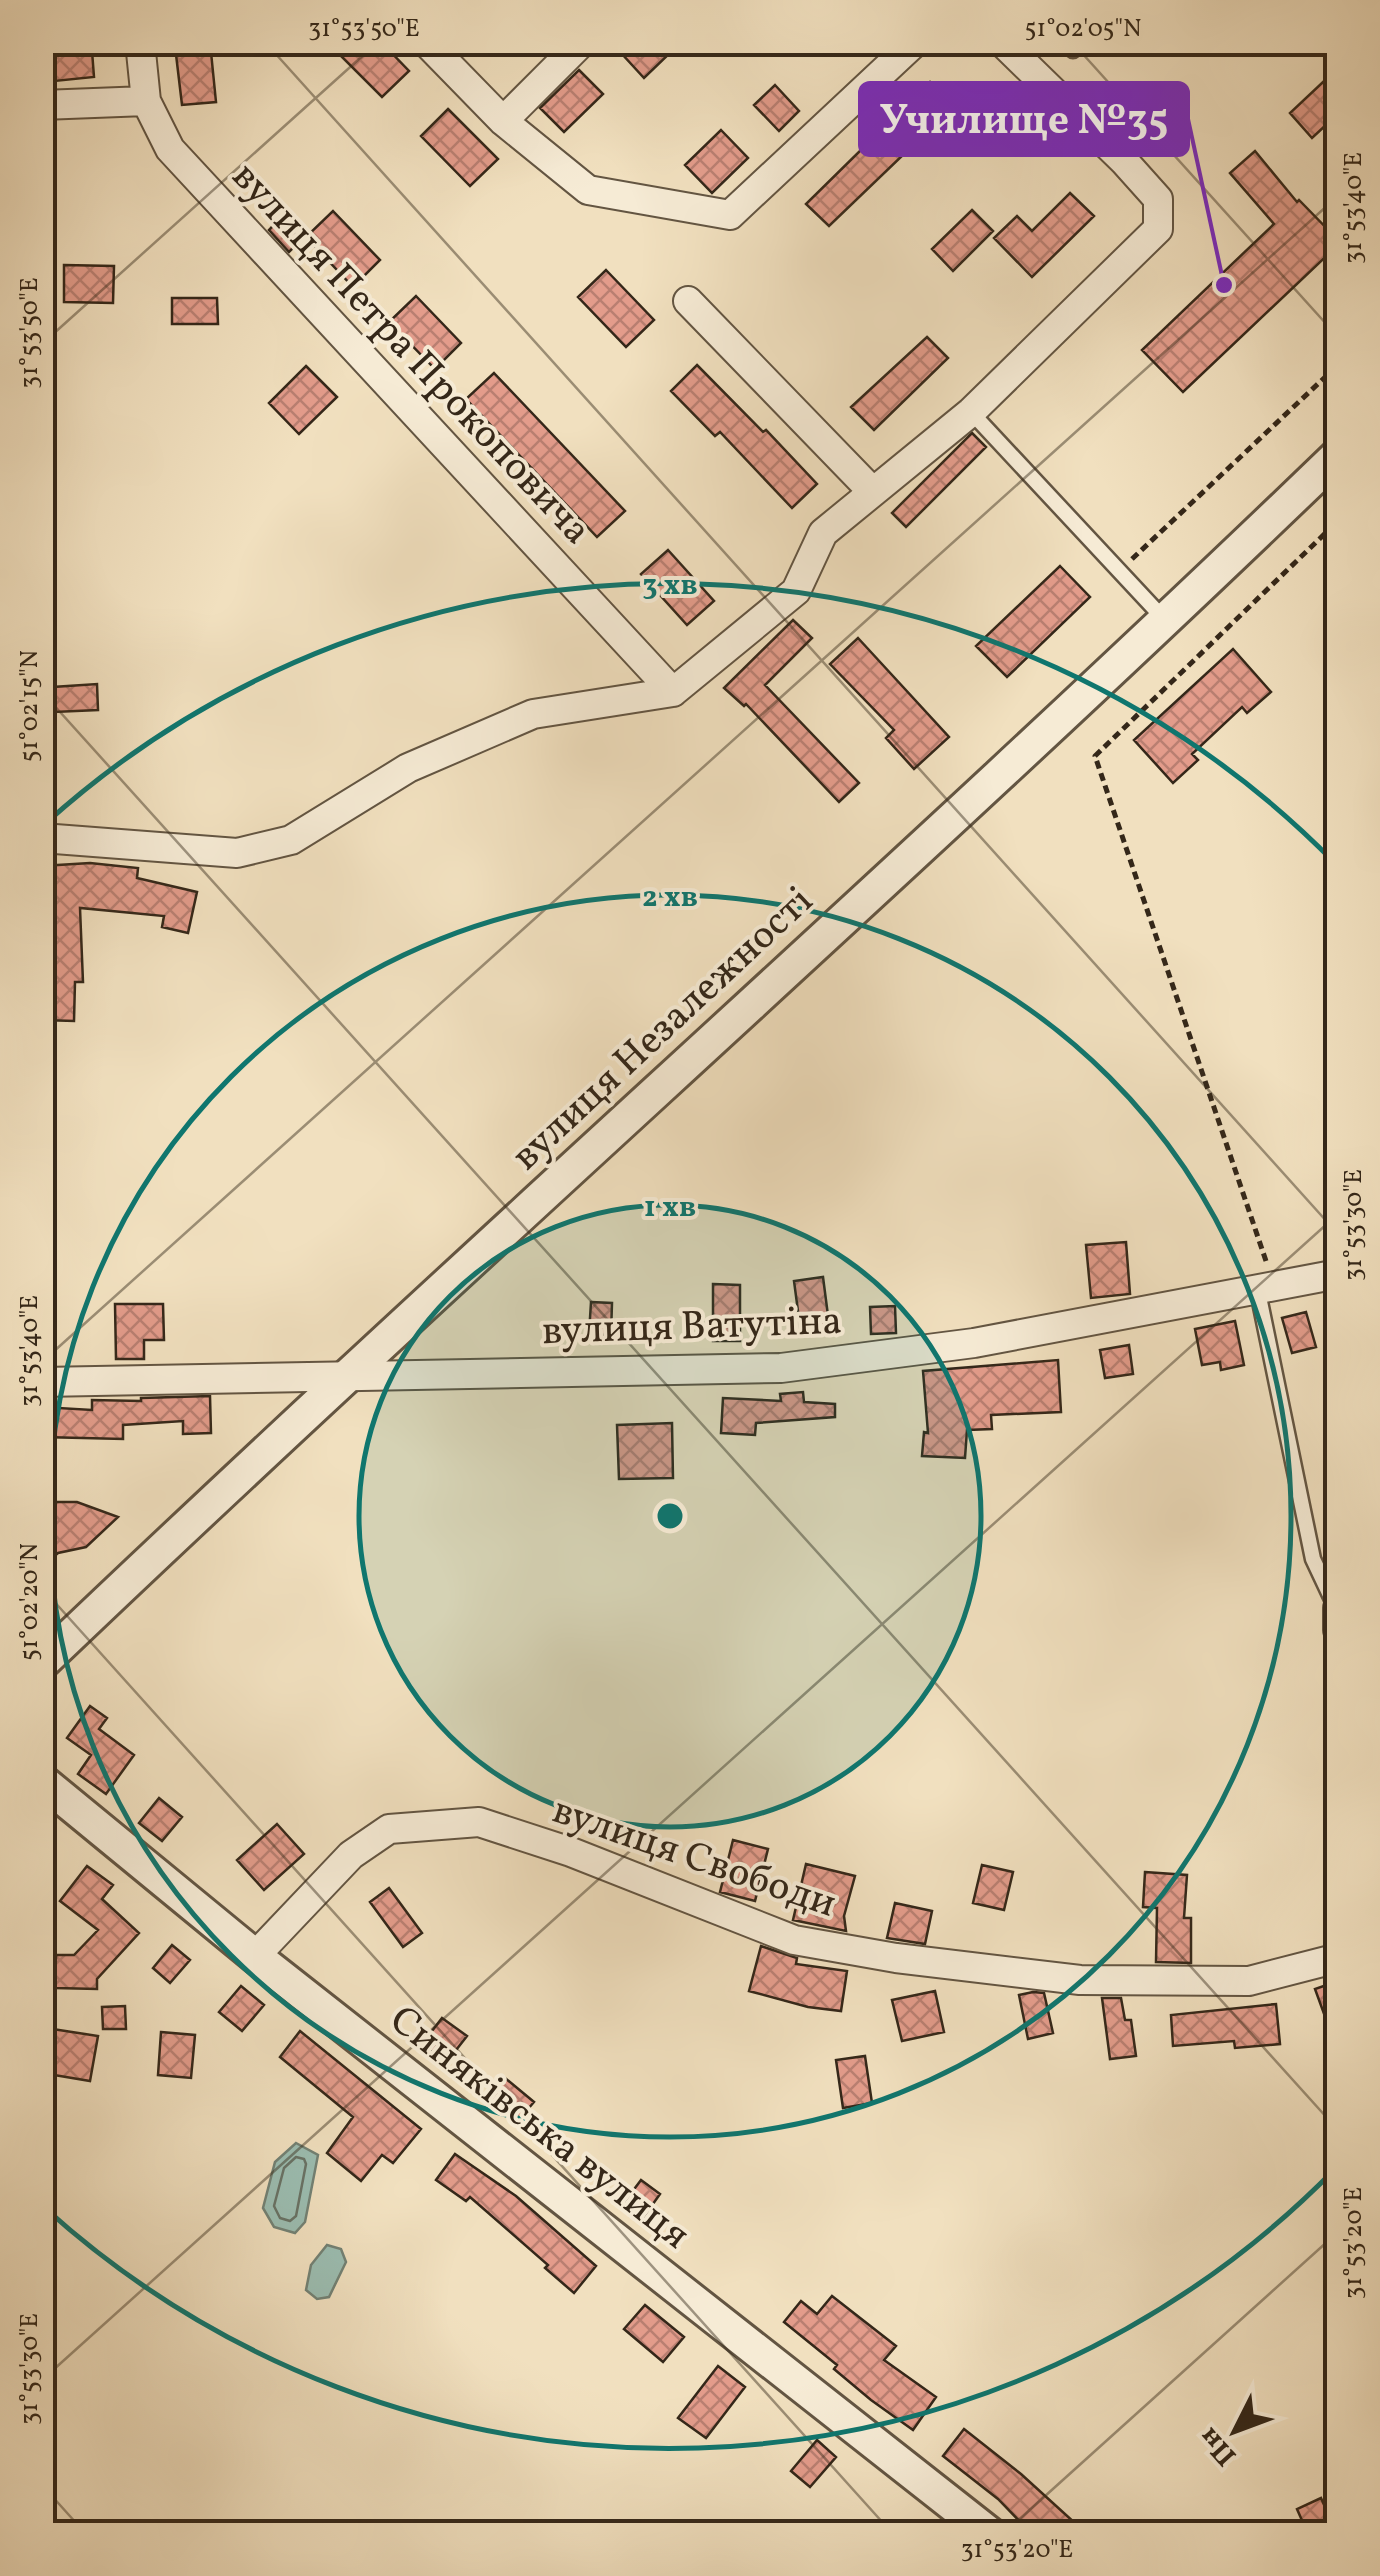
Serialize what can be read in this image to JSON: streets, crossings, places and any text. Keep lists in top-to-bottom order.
{
  "streets": {
    "street": [
      "вулиця Петра Прокоповича",
      "вулиця Незалежності",
      "вулиця Ватутіна",
      "вулиця Свободи",
      "Синяківська вулиця"
    ]
  },
  "crossings": [
    ["вулиця Незалежності", "вулиця Ватутіна"],
    ["вулиця Свободи", "Синяківська вулиця"]
  ],
  "places": ["Училище №35"],
  "north": "bottom left",
  "coordinates": [
    "31°53'50\"E",
    "51°02'05\"N",
    "31°53'40\"E",
    "51°02'15\"N",
    "31°53'30\"E",
    "51°02'20\"N",
    "31°53'20\"E"
  ],
  "rings": ["3 хв", "2 хв", "1 хв"]
}
